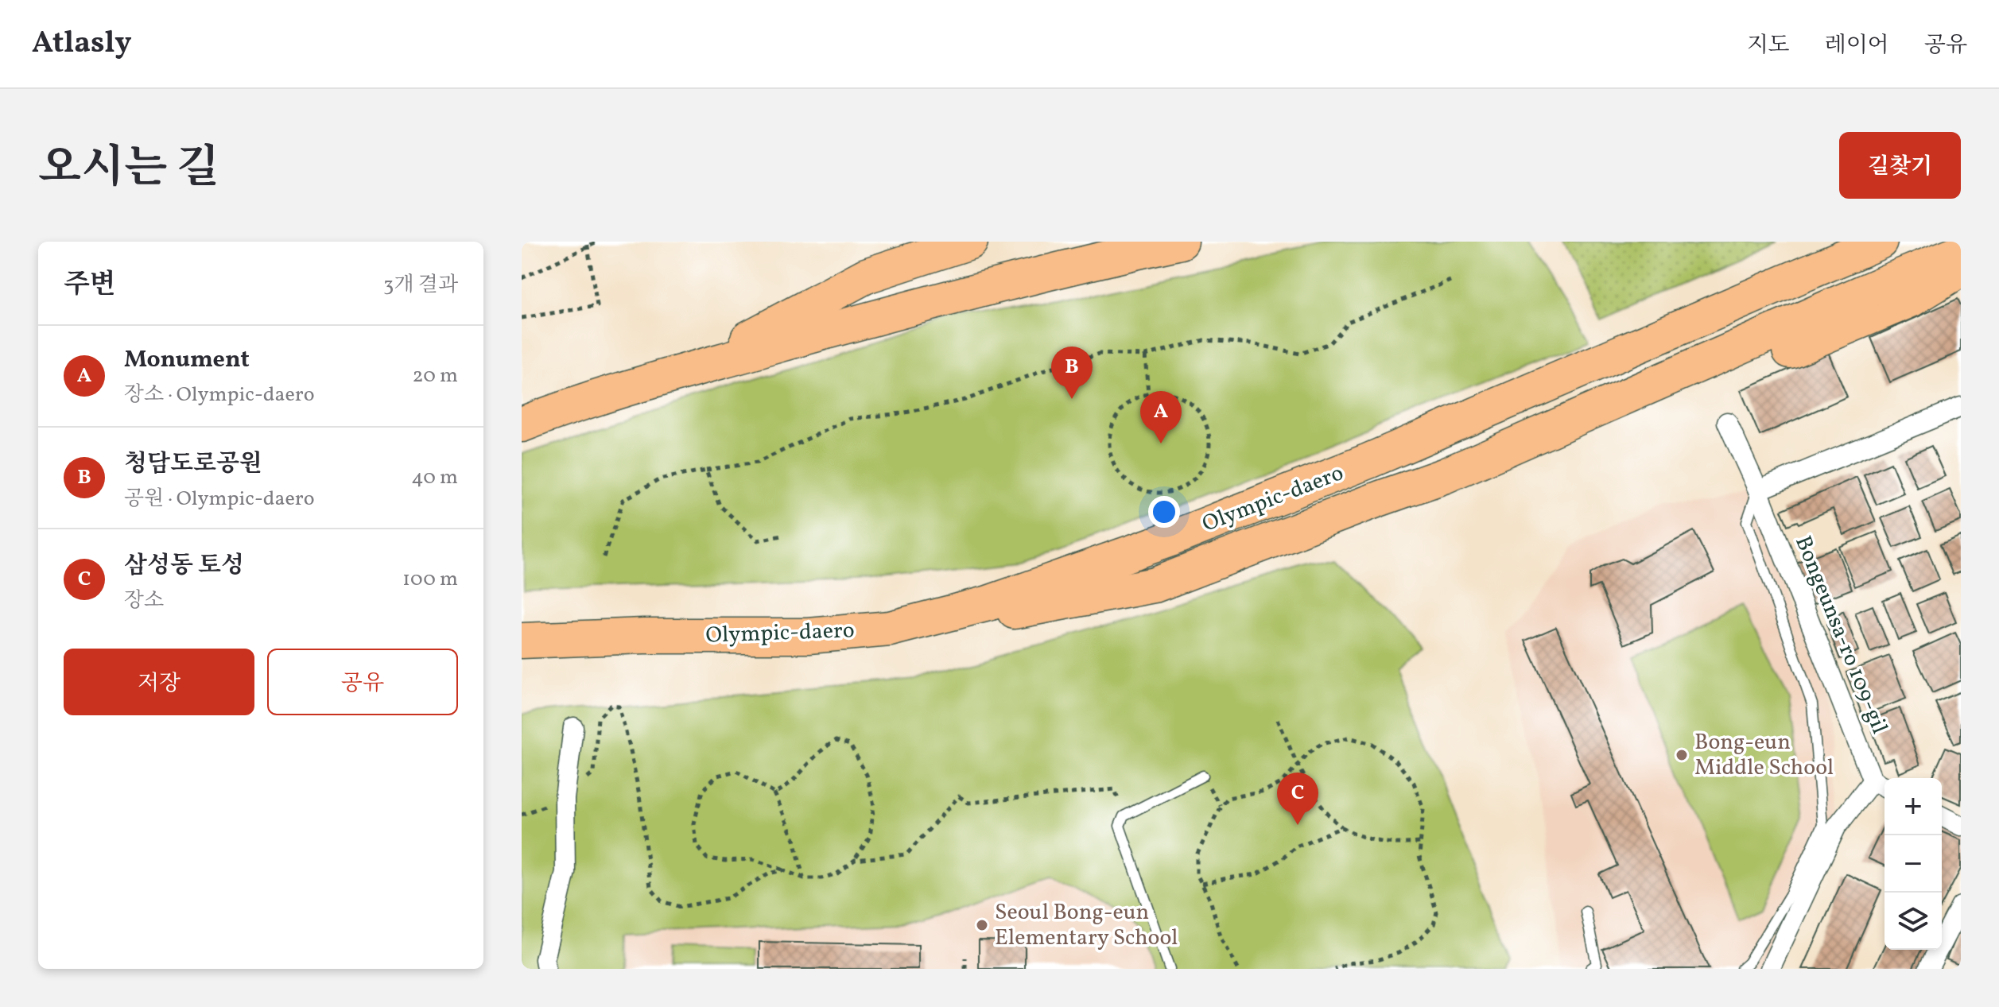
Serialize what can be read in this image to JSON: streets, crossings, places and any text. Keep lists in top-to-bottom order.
{
  "streets": {
    "highway": ["Olympic-daero"],
    "street": ["Bongeunsa-ro 109-gil"]
  },
  "places": ["Bong-eun Middle School", "Seoul Bong-eun Elementary School"],
  "page": {
    "header": "Atlasly",
    "nav": ["지도", "레이어", "공유"],
    "title": "오시는 길",
    "buttons": [
      "길찾기",
      ["저장", "공유"]
    ],
    "heading": ["주변", "3개 결과"],
    "list": [
      {
        "mark": "A",
        "name": "Monument",
        "note": "장소 · Olympic-daero",
        "value": "20 m"
      },
      {
        "mark": "B",
        "name": "청담도로공원",
        "note": "공원 · Olympic-daero",
        "value": "40 m"
      },
      {
        "mark": "C",
        "name": "삼성동 토성",
        "note": "장소",
        "value": "100 m"
      }
    ],
    "pins": ["B", "A", "C"],
    "map_buttons": ["+", "−"]
  }
}
